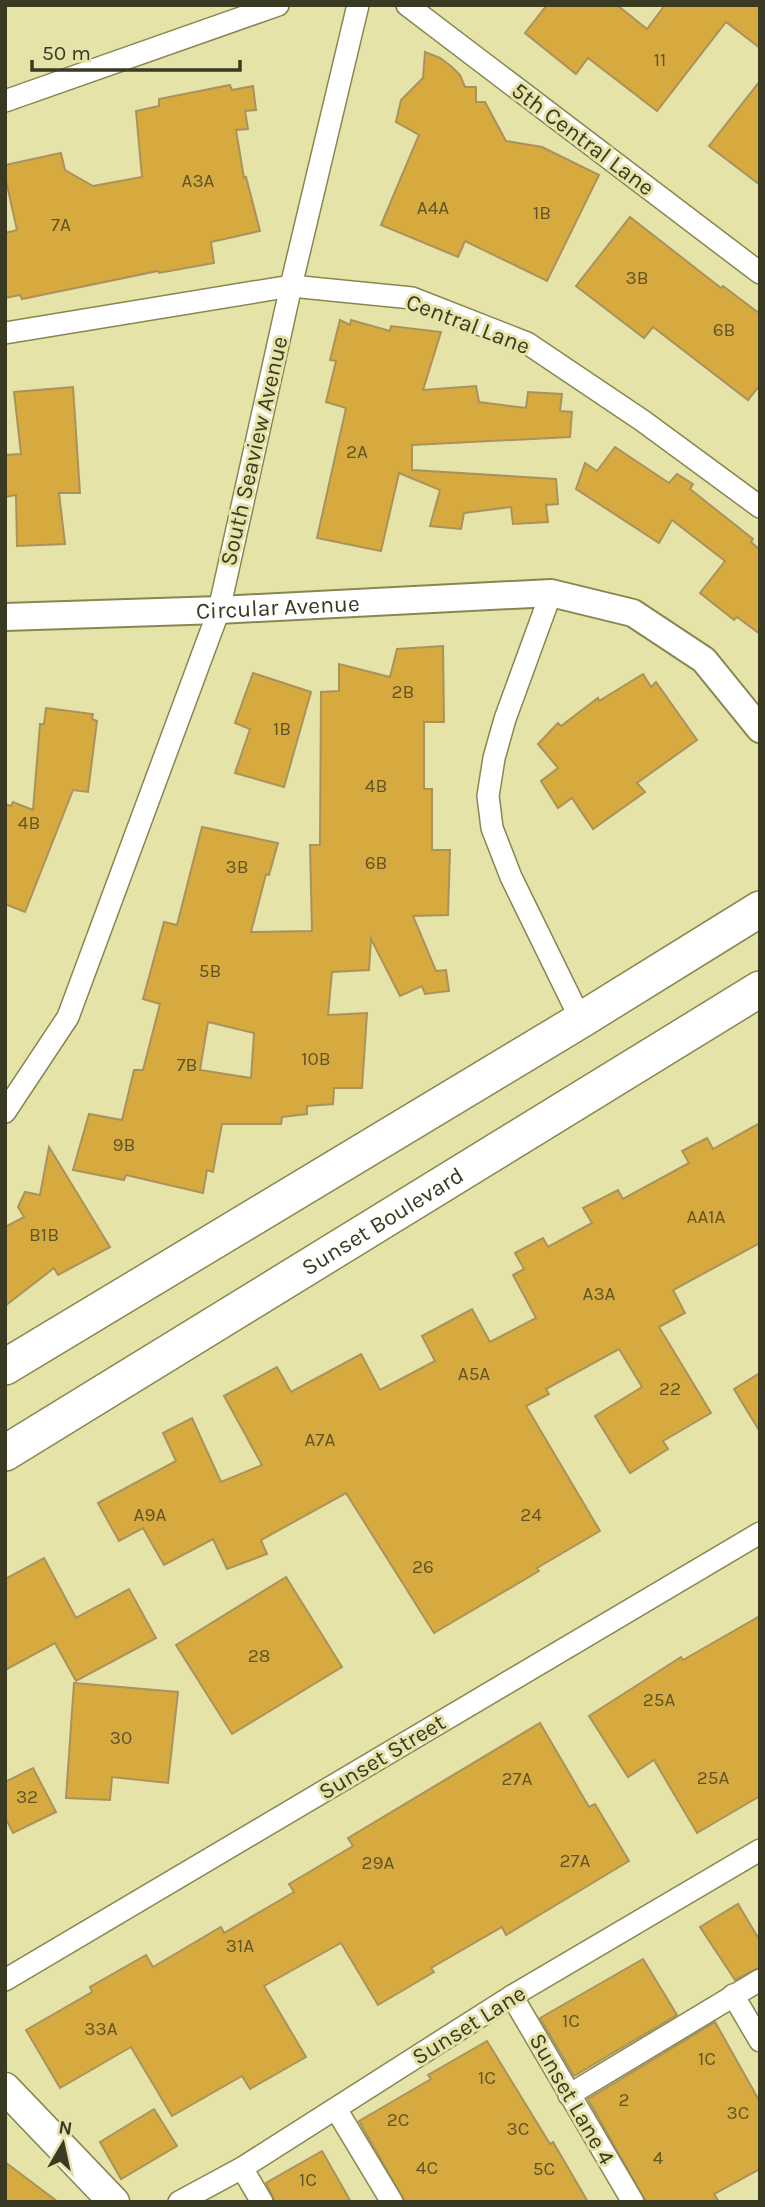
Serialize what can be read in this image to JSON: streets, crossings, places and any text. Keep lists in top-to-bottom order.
{
  "streets": {
    "main road": ["Sunset Boulevard"],
    "street": [
      "5th Central Lane",
      "Central Lane",
      "South Seaview Avenue",
      "Circular Avenue",
      "Sunset Street",
      "Sunset Lane",
      "Sunset Lane 4"
    ]
  },
  "crossings": [
    ["Central Lane", "South Seaview Avenue"],
    ["South Seaview Avenue", "Circular Avenue"],
    ["Sunset Lane", "Sunset Lane 4"]
  ],
  "house_numbers": [
    "11",
    "A3A",
    "A4A",
    "1B",
    "7A",
    "3B",
    "6B",
    "2A",
    "2B",
    "1B",
    "4B",
    "4B",
    "6B",
    "3B",
    "5B",
    "10B",
    "7B",
    "9B",
    "AA1A",
    "B1B",
    "A3A",
    "A5A",
    "22",
    "A7A",
    "A9A",
    "24",
    "26",
    "28",
    "25A",
    "30",
    "25A",
    "27A",
    "32",
    "27A",
    "29A",
    "31A",
    "1C",
    "33A",
    "1C",
    "1C",
    "2",
    "3C",
    "2C",
    "3C",
    "4",
    "4C",
    "5C",
    "1C"
  ],
  "scale_bar": "50 m",
  "north": "top"
}
